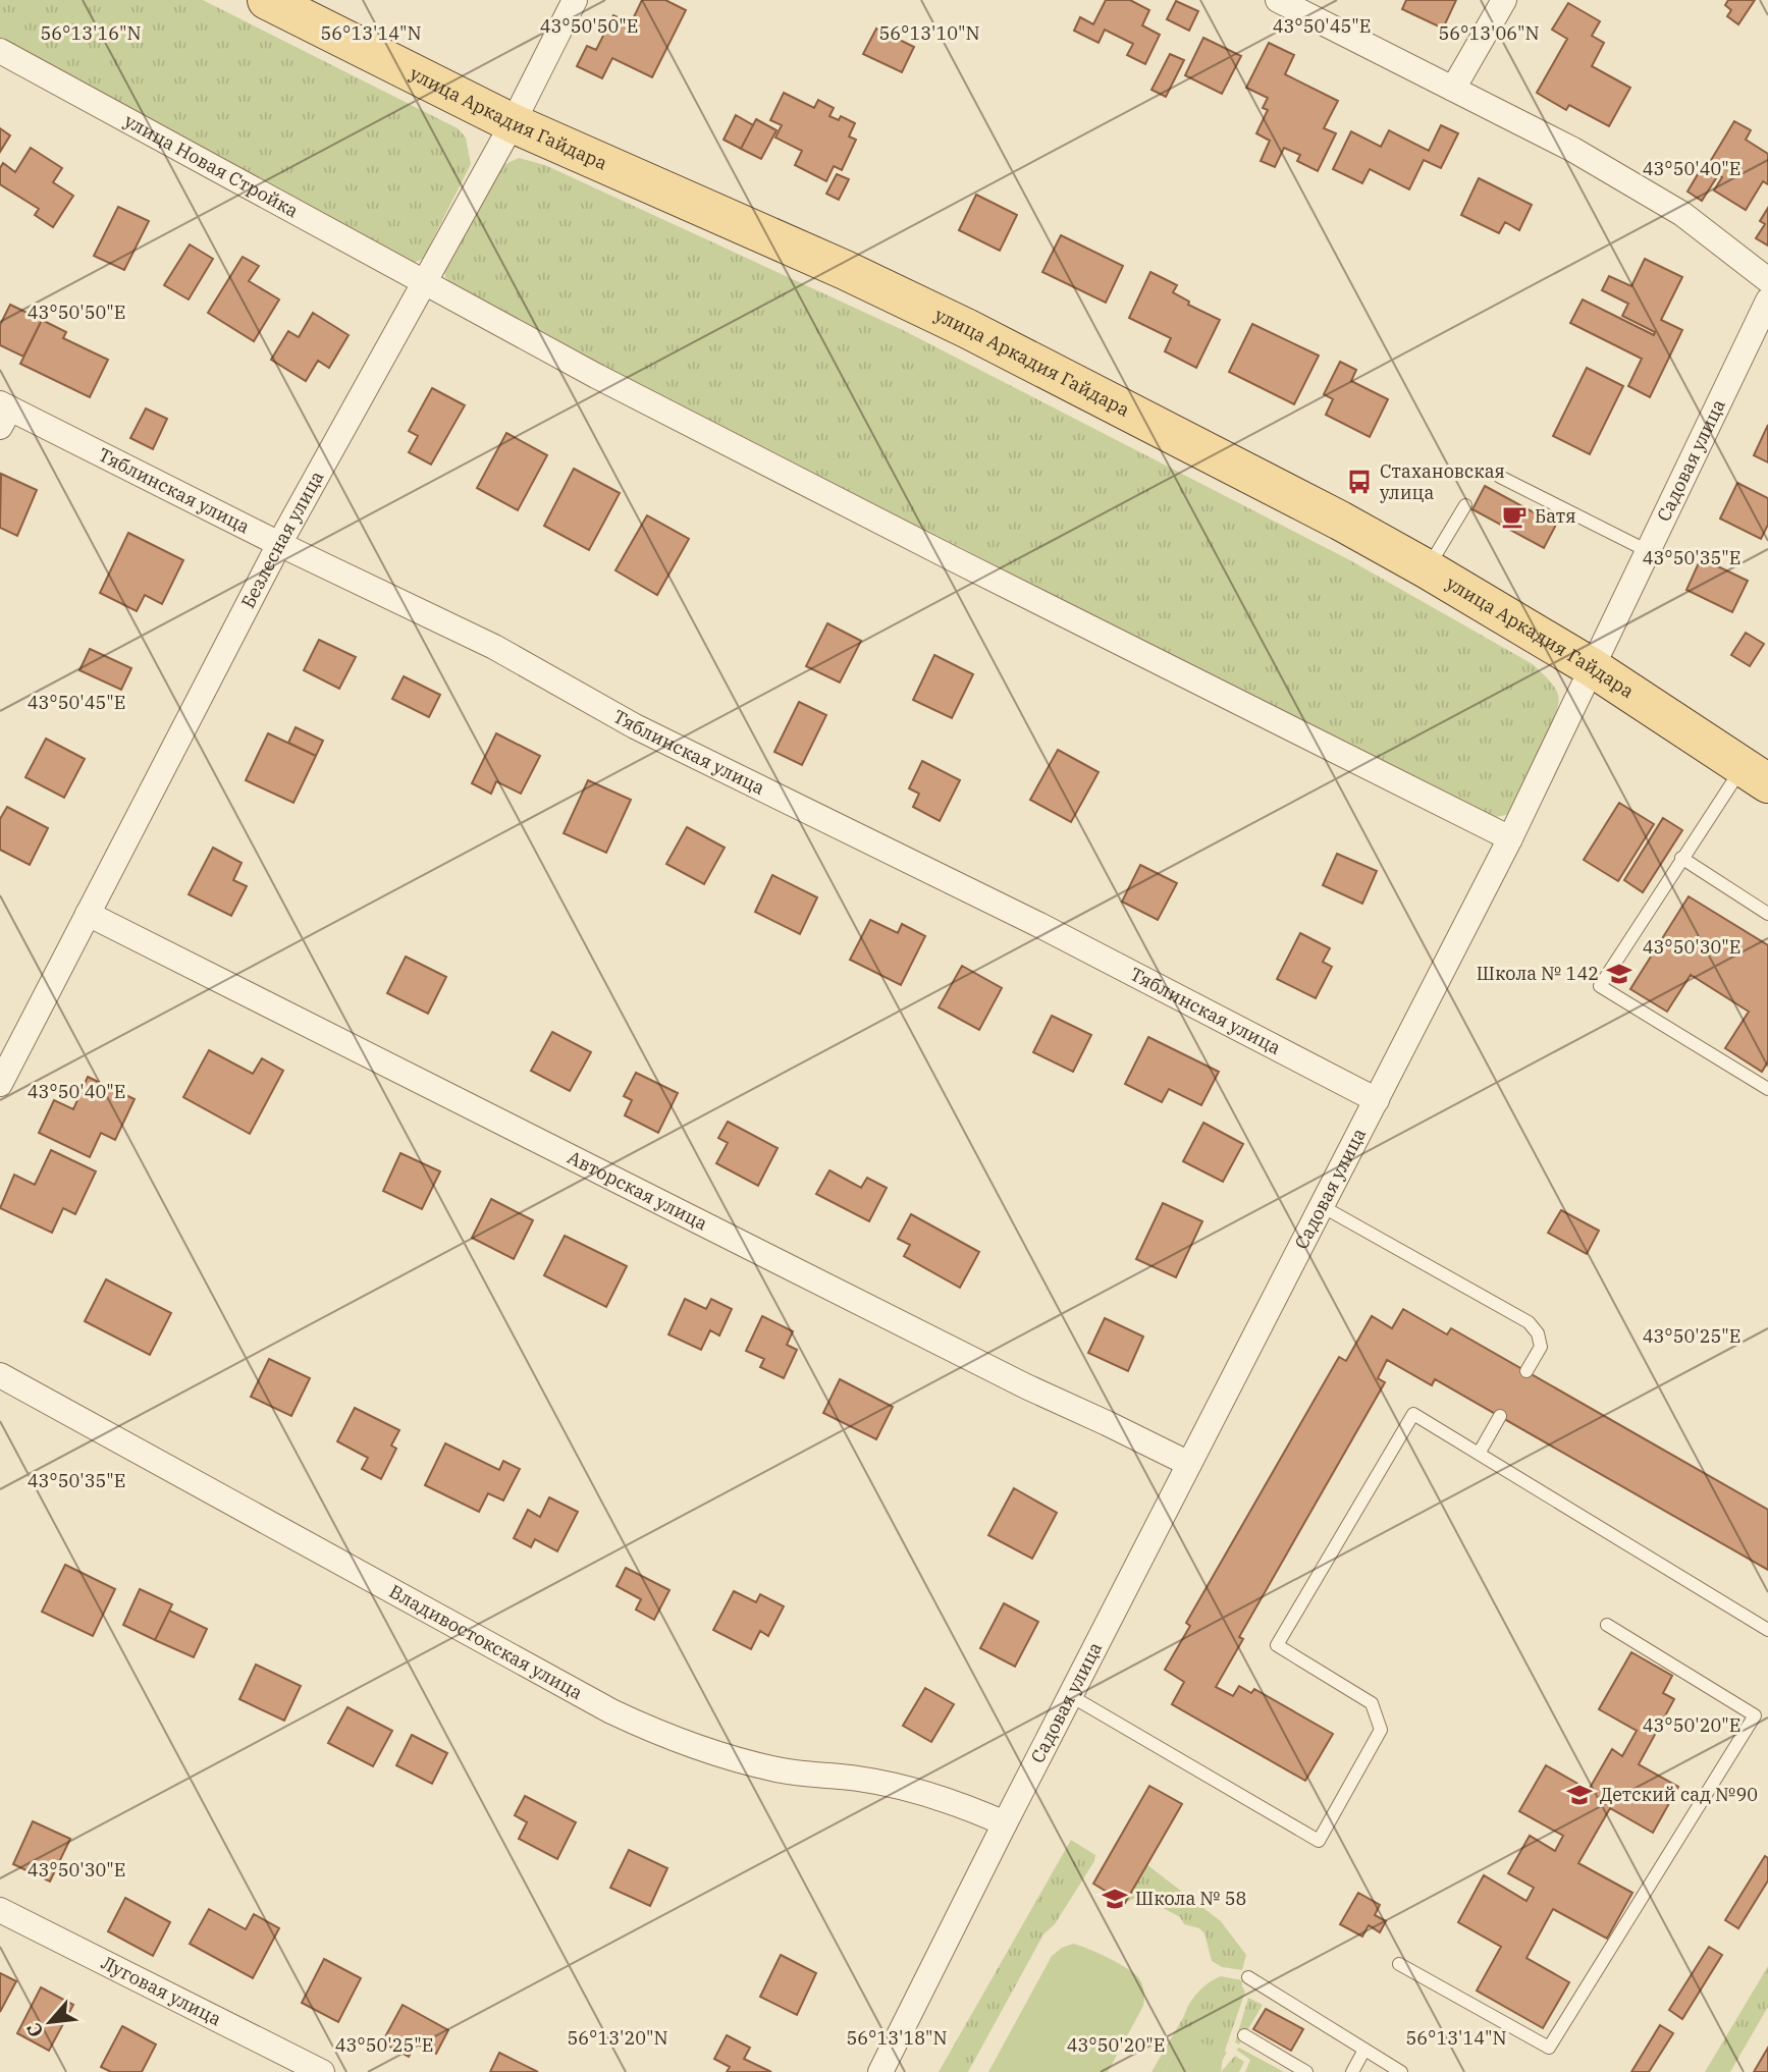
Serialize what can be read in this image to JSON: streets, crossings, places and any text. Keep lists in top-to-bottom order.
{
  "streets": {
    "main road": ["улица Аркадия Гайдара"],
    "street": [
      "улица Новая Стройка",
      "Садовая улица",
      "Тяблинская улица",
      "Безлесная улица",
      "Авторская улица",
      "Владивостокская улица",
      "Луговая улица"
    ]
  },
  "crossings": [
    ["улица Аркадия Гайдара", "Садовая улица"],
    ["улица Аркадия Гайдара", "Безлесная улица"],
    ["улица Новая Стройка", "Садовая улица"],
    ["улица Новая Стройка", "Безлесная улица"],
    ["Садовая улица", "Тяблинская улица"],
    ["Садовая улица", "Авторская улица"],
    ["Садовая улица", "Владивостокская улица"],
    ["Тяблинская улица", "Безлесная улица"],
    ["Безлесная улица", "Авторская улица"]
  ],
  "places": {
    "bus stop": ["Стахановская улица"],
    "cafe": ["Батя"],
    "school or university": ["Школа № 142", "Детский сад №90", "Школа № 58"]
  },
  "north": "bottom left",
  "coordinates": [
    "43°50'50\"E",
    "43°50'45\"E",
    "56°13'16\"N",
    "56°13'14\"N",
    "56°13'10\"N",
    "56°13'06\"N",
    "43°50'40\"E",
    "43°50'35\"E",
    "43°50'30\"E",
    "43°50'25\"E",
    "43°50'20\"E",
    "56°13'20\"N",
    "56°13'18\"N"
  ]
}
